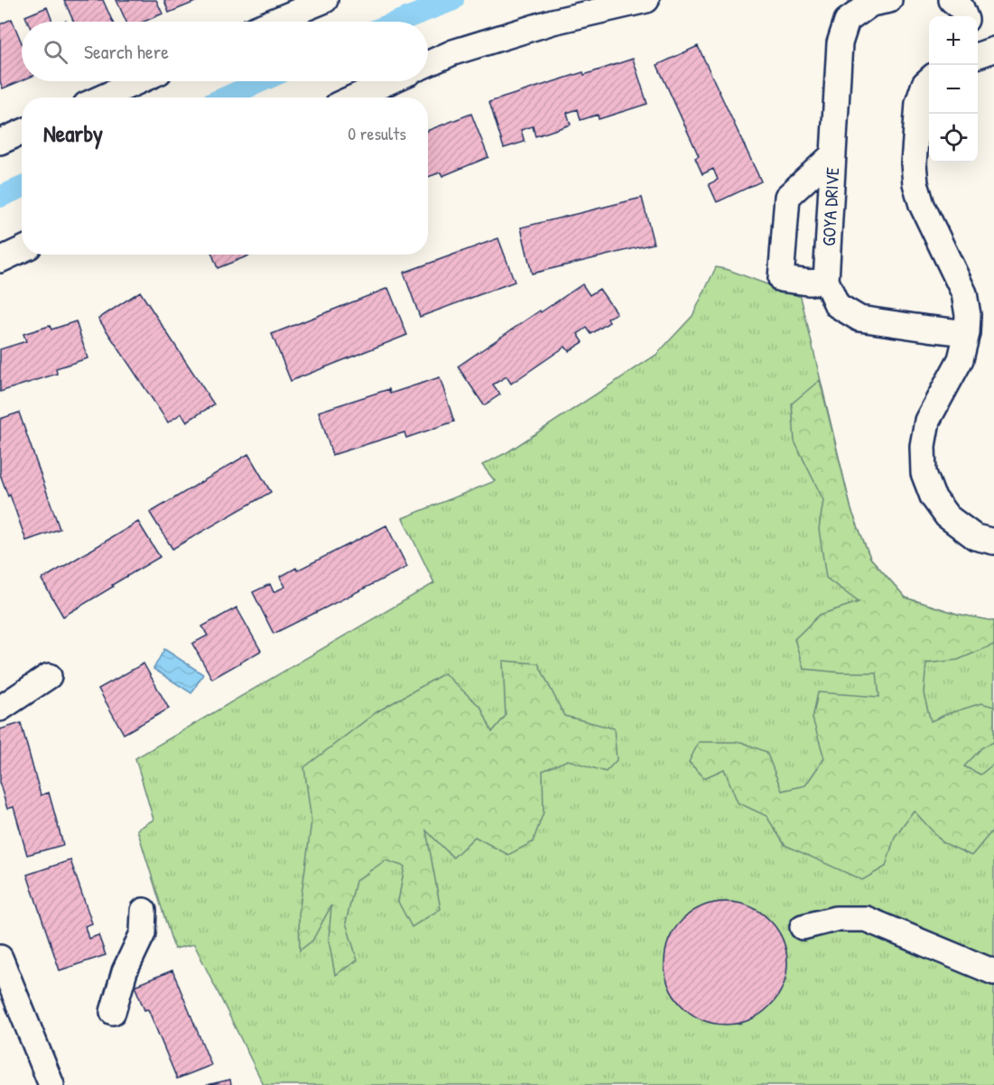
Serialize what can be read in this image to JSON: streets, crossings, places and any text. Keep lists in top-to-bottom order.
{
  "streets": {
    "street": ["GOYA DRIVE"]
  },
  "page": {
    "map_buttons": ["+", "−"],
    "search": "Search here",
    "heading": ["Nearby", "0 results"]
  }
}
